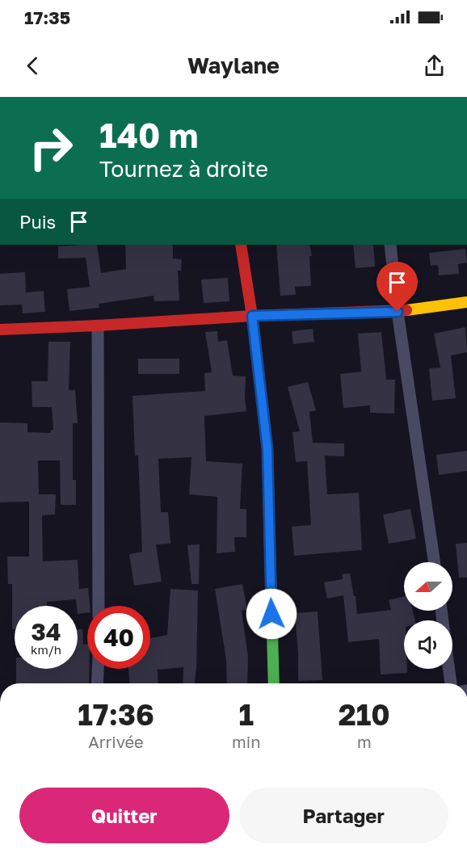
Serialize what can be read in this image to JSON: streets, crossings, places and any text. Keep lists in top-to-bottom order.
{
  "north": "left",
  "page": {
    "status": "17:35",
    "header": "Waylane",
    "turn": ["140 m", "Tournez à droite"],
    "then": "Puis",
    "speed": "34 km/h",
    "limit": "40",
    "eta": [
      "17:36",
      "Arrivée",
      "1",
      "min",
      "210",
      "m"
    ],
    "buttons": ["Quitter", "Partager"]
  }
}
